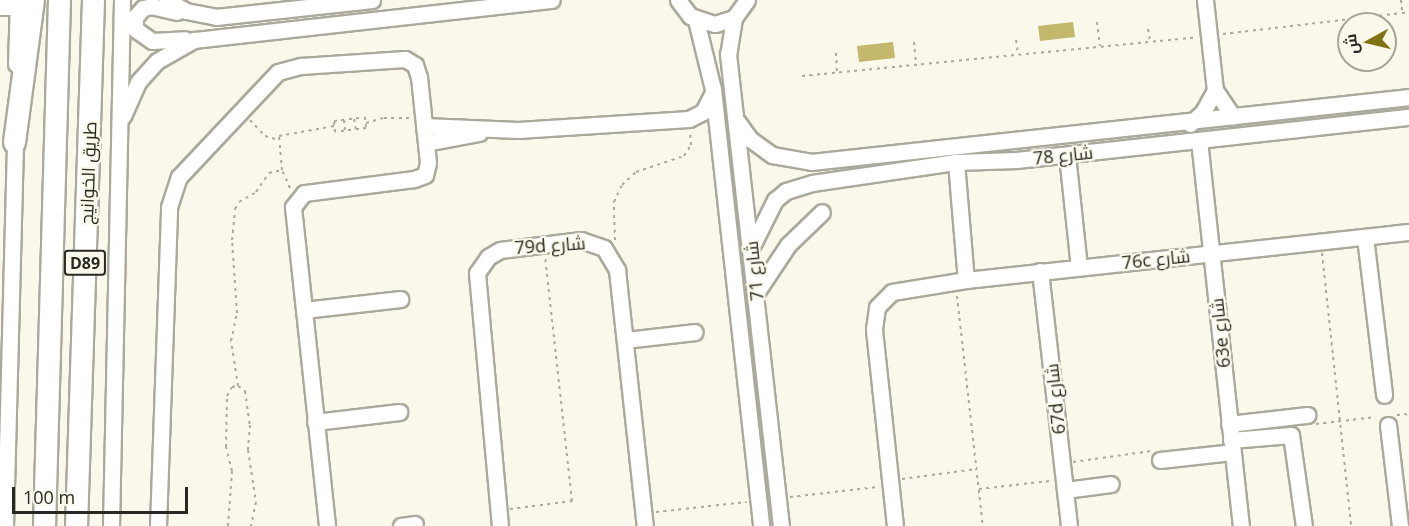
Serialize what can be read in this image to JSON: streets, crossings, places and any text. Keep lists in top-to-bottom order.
{
  "streets": {
    "highway": ["طريق الخوانيج", "D89"],
    "street": [
      "شارع 78",
      "79d شارع",
      "76c شارع",
      "شارع 71",
      "63e شارع",
      "67d شارع"
    ]
  },
  "crossings": [
    ["شارع 78", "شارع 71"],
    ["شارع 78", "63e شارع"],
    ["76c شارع", "63e شارع"],
    ["76c شارع", "67d شارع"]
  ],
  "scale_bar": "100 m",
  "north": "left"
}
